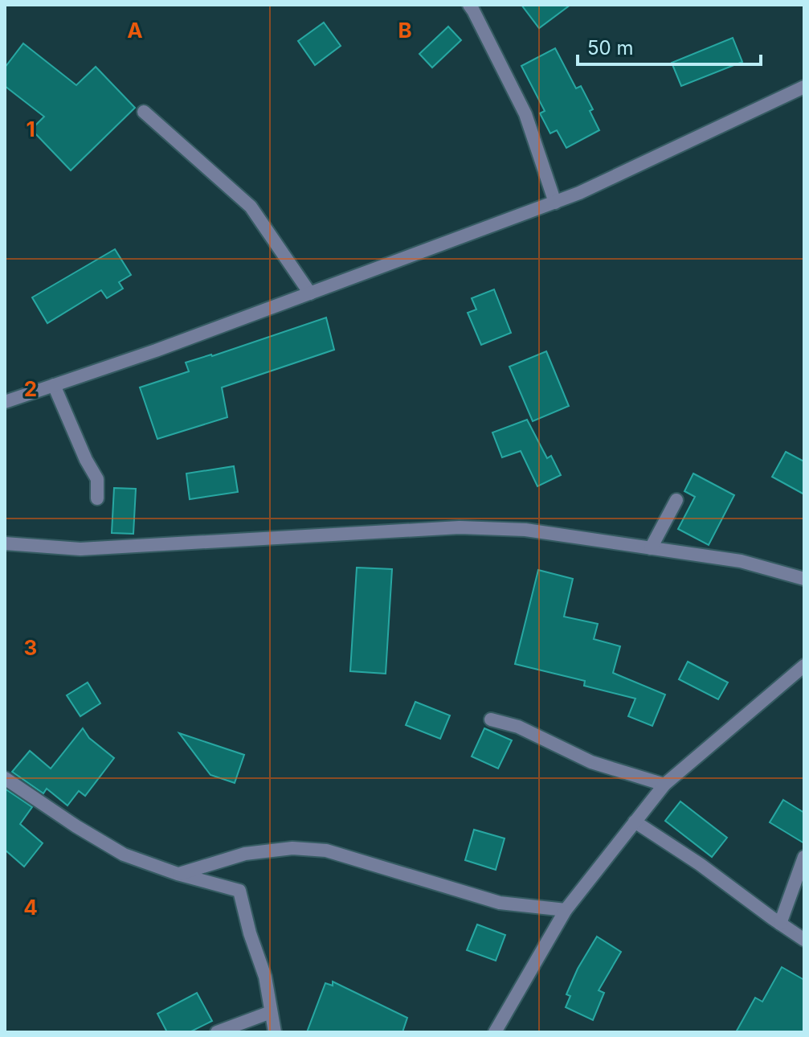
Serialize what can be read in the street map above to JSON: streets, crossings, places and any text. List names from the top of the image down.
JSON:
{
  "scale_bar": "50 m",
  "grid": {
    "columns": ["A", "B"],
    "rows": [
      "1",
      "2",
      "3",
      "4"
    ]
  }
}
